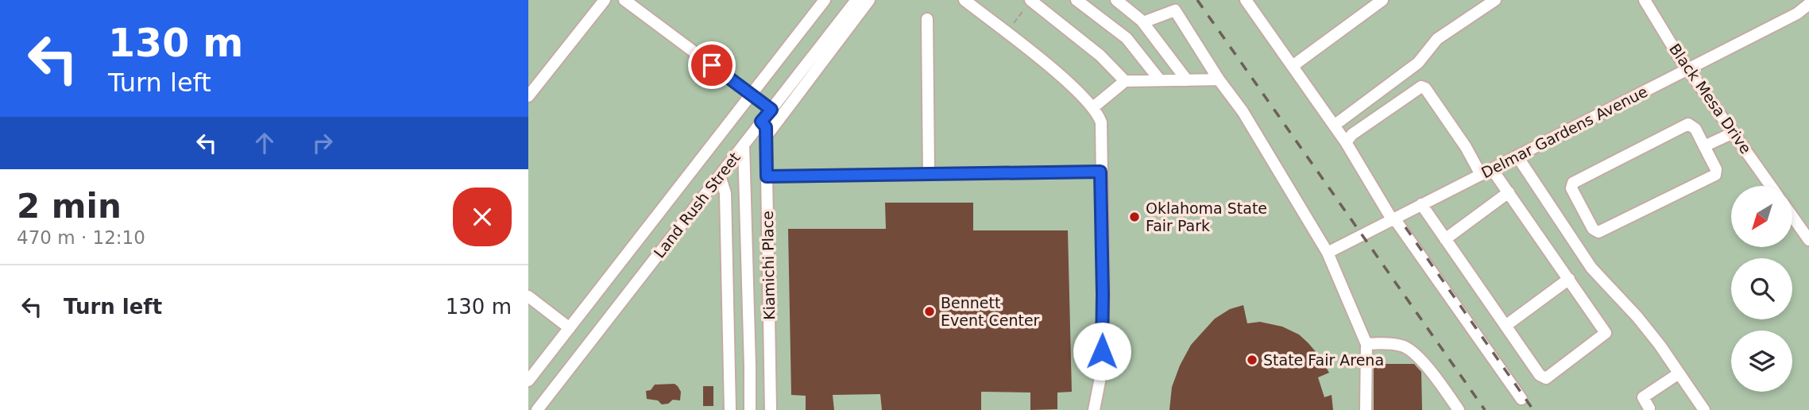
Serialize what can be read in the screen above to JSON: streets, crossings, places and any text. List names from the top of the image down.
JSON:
{
  "streets": {
    "street": [
      "Black Mesa Drive",
      "Delmar Gardens Avenue",
      "Land Rush Street",
      "Kiamichi Place"
    ]
  },
  "crossings": [
    ["Black Mesa Drive", "Delmar Gardens Avenue"],
    ["Land Rush Street", "Kiamichi Place"]
  ],
  "places": ["Oklahoma State Fair Park", "Bennett Event Center", "State Fair Arena"],
  "north": "bottom left",
  "page": {
    "turn": ["130 m", "Turn left"],
    "heading": ["2 min", "470 m · 12:10"],
    "list": [
      {
        "name": "Turn left",
        "value": "130 m"
      }
    ]
  }
}
